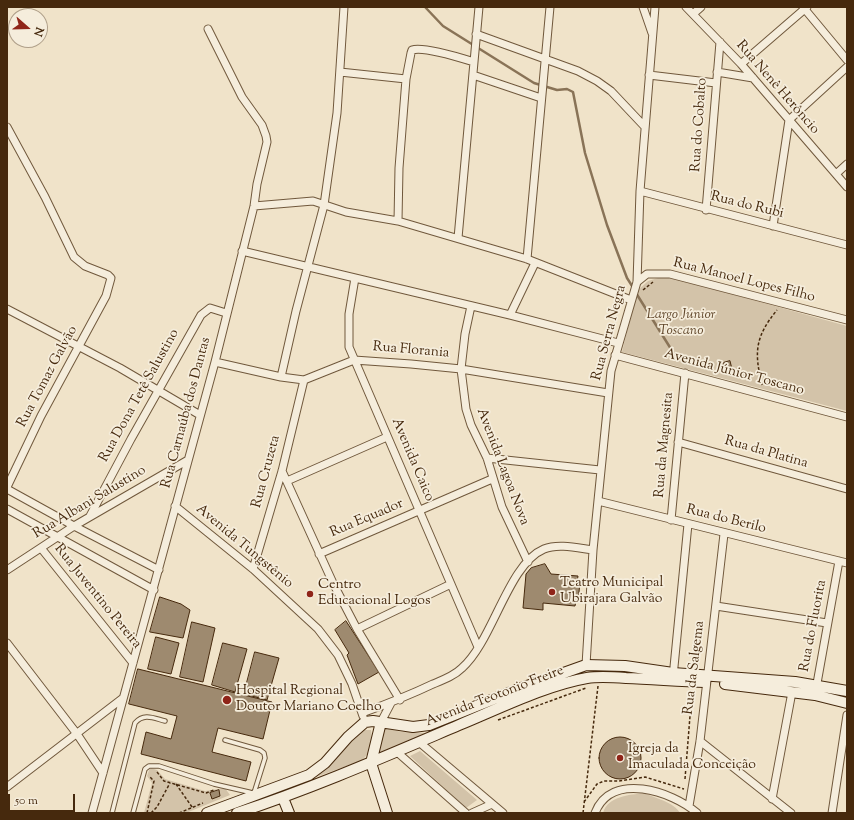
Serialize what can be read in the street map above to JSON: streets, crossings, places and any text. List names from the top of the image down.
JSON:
{
  "streets": {
    "street": [
      "Rua Nenê Herôncio",
      "Rua do Cobalto",
      "Rua do Rubi",
      "Rua Manoel Lopes Filho",
      "Rua Serra Negra",
      "Rua Florania",
      "Avenida Júnior Toscano",
      "Rua Tomaz Galvão",
      "Rua Dona Tetê Salustino",
      "Rua Carnaúba dos Dantas",
      "Rua da Magnesita",
      "Rua da Platina",
      "Avenida Caico",
      "Avenida Lagoa Nova",
      "Rua Cruzeta",
      "Rua Albani Salustino",
      "Rua Equador",
      "Rua do Berilo",
      "Avenida Tungstênio",
      "Rua Juventino Pereira",
      "Rua do Fluorita",
      "Rua da Salgema",
      "Avenida Teotonio Freire"
    ]
  },
  "crossings": [
    ["Rua Nenê Herôncio", "Rua do Cobalto"],
    ["Rua do Cobalto", "Rua do Rubi"],
    ["Rua do Rubi", "Rua Serra Negra"],
    ["Rua Manoel Lopes Filho", "Rua Serra Negra"],
    ["Rua Serra Negra", "Rua Florania"],
    ["Rua Serra Negra", "Avenida Júnior Toscano"],
    ["Rua Serra Negra", "Rua do Berilo"],
    ["Rua Serra Negra", "Avenida Teotonio Freire"],
    ["Rua Florania", "Rua Carnaúba dos Dantas"],
    ["Rua Florania", "Avenida Caico"],
    ["Rua Florania", "Avenida Lagoa Nova"],
    ["Rua Florania", "Rua Cruzeta"],
    ["Avenida Júnior Toscano", "Rua da Magnesita"],
    ["Rua Dona Tetê Salustino", "Rua Carnaúba dos Dantas"],
    ["Rua Dona Tetê Salustino", "Rua Albani Salustino"],
    ["Rua Carnaúba dos Dantas", "Rua Albani Salustino"],
    ["Rua Carnaúba dos Dantas", "Avenida Tungstênio"],
    ["Rua Carnaúba dos Dantas", "Rua Juventino Pereira"],
    ["Rua da Magnesita", "Rua da Platina"],
    ["Rua da Magnesita", "Rua do Berilo"],
    ["Avenida Caico", "Rua Equador"],
    ["Avenida Lagoa Nova", "Rua Equador"],
    ["Rua Cruzeta", "Avenida Tungstênio"],
    ["Rua Albani Salustino", "Rua Juventino Pereira"],
    ["Rua do Berilo", "Rua do Fluorita"],
    ["Rua do Berilo", "Rua da Salgema"],
    ["Avenida Tungstênio", "Avenida Teotonio Freire"],
    ["Rua do Fluorita", "Avenida Teotonio Freire"],
    ["Rua da Salgema", "Avenida Teotonio Freire"]
  ],
  "parks": ["Largo Júnior Toscano"],
  "places": [
    "Teatro Municipal Ubirajara Galvão",
    "Centro Educacional Logos",
    "Hospital Regional Doutor Mariano Coelho",
    "Igreja da Imaculada Conceição"
  ],
  "scale_bar": "50 m",
  "north": "right"
}
